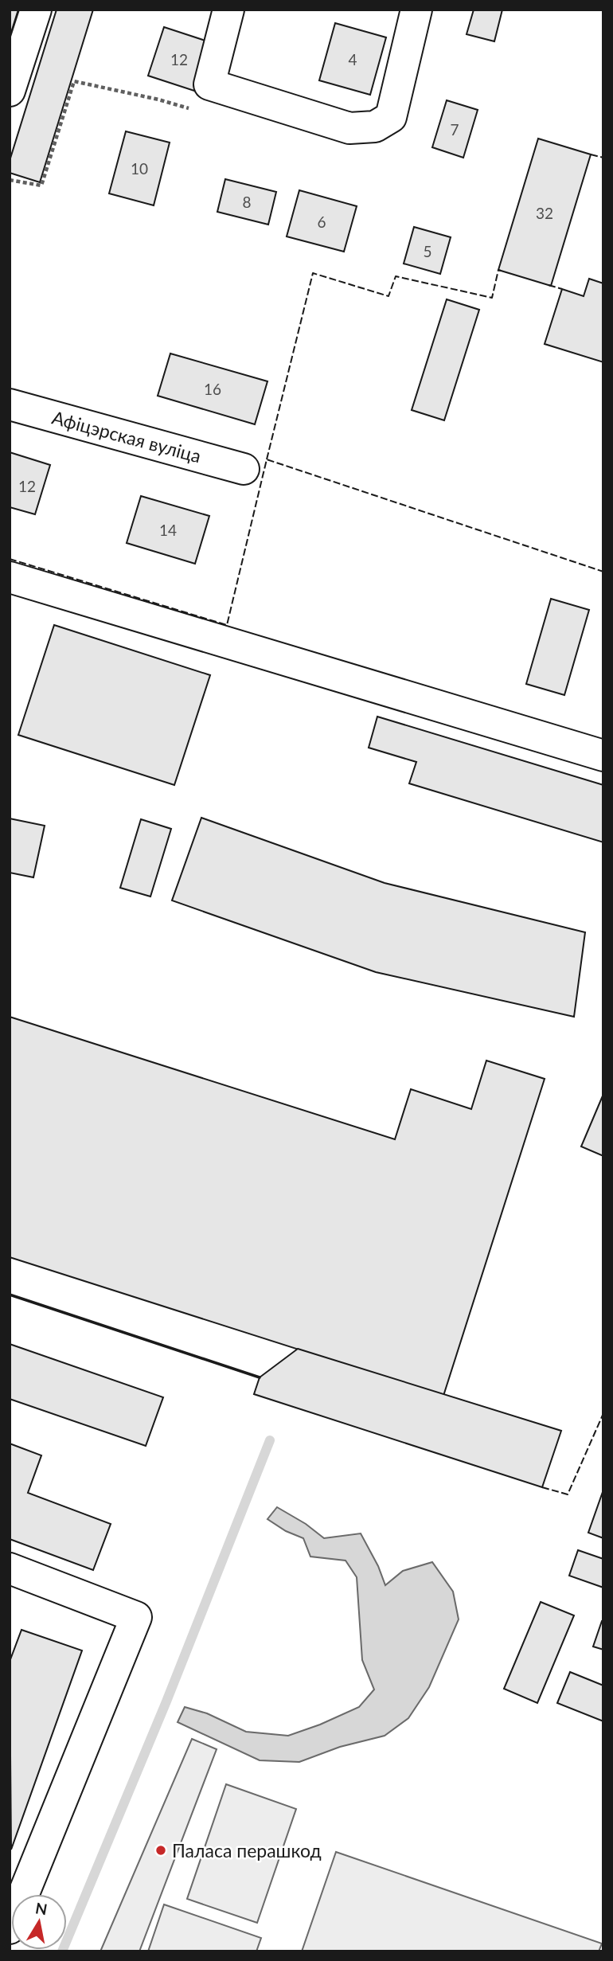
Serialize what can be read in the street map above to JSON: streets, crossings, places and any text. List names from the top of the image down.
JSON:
{
  "streets": {
    "street": ["Афіцэрская вуліца"]
  },
  "places": ["Паласа перашкод"],
  "house_numbers": [
    "12",
    "4",
    "7",
    "10",
    "8",
    "32",
    "6",
    "5",
    "16",
    "12",
    "14"
  ],
  "north": "top"
}
